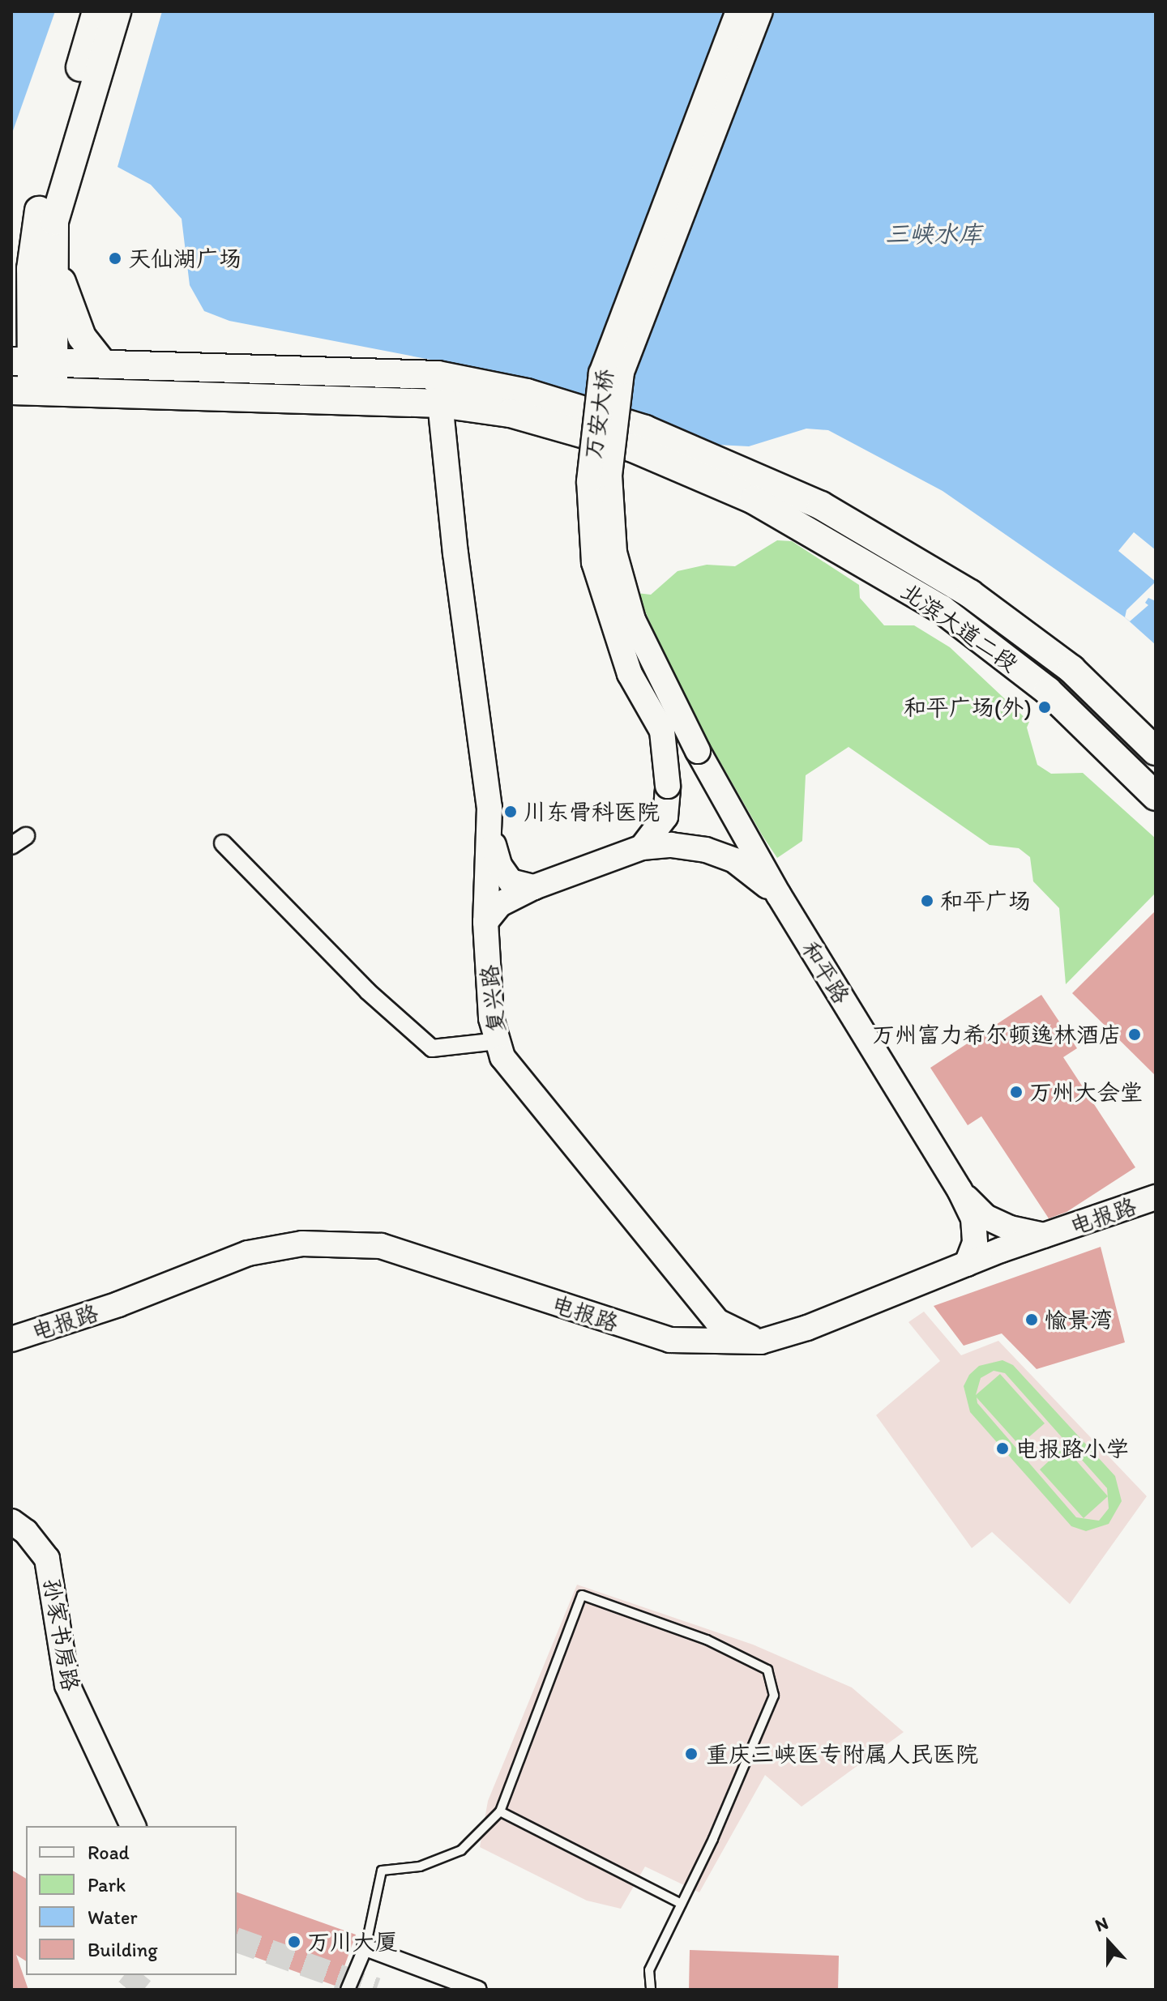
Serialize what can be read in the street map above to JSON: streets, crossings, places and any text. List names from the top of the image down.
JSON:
{
  "streets": {
    "main road": [
      "万安大桥",
      "北滨大道二段",
      "和平路",
      "复兴路",
      "电报路",
      "孙家书房路"
    ]
  },
  "crossings": [
    ["万安大桥", "和平路"],
    ["和平路", "电报路"],
    ["复兴路", "电报路"]
  ],
  "water": ["三峡水库"],
  "places": [
    "天仙湖广场",
    "和平广场(外)",
    "川东骨科医院",
    "和平广场",
    "万州富力希尔顿逸林酒店",
    "万州大会堂",
    "愉景湾",
    "电报路小学",
    "重庆三峡医专附属人民医院",
    "万川大厦"
  ],
  "legend": [
    "Road",
    "Park",
    "Water",
    "Building"
  ],
  "north": "top"
}
